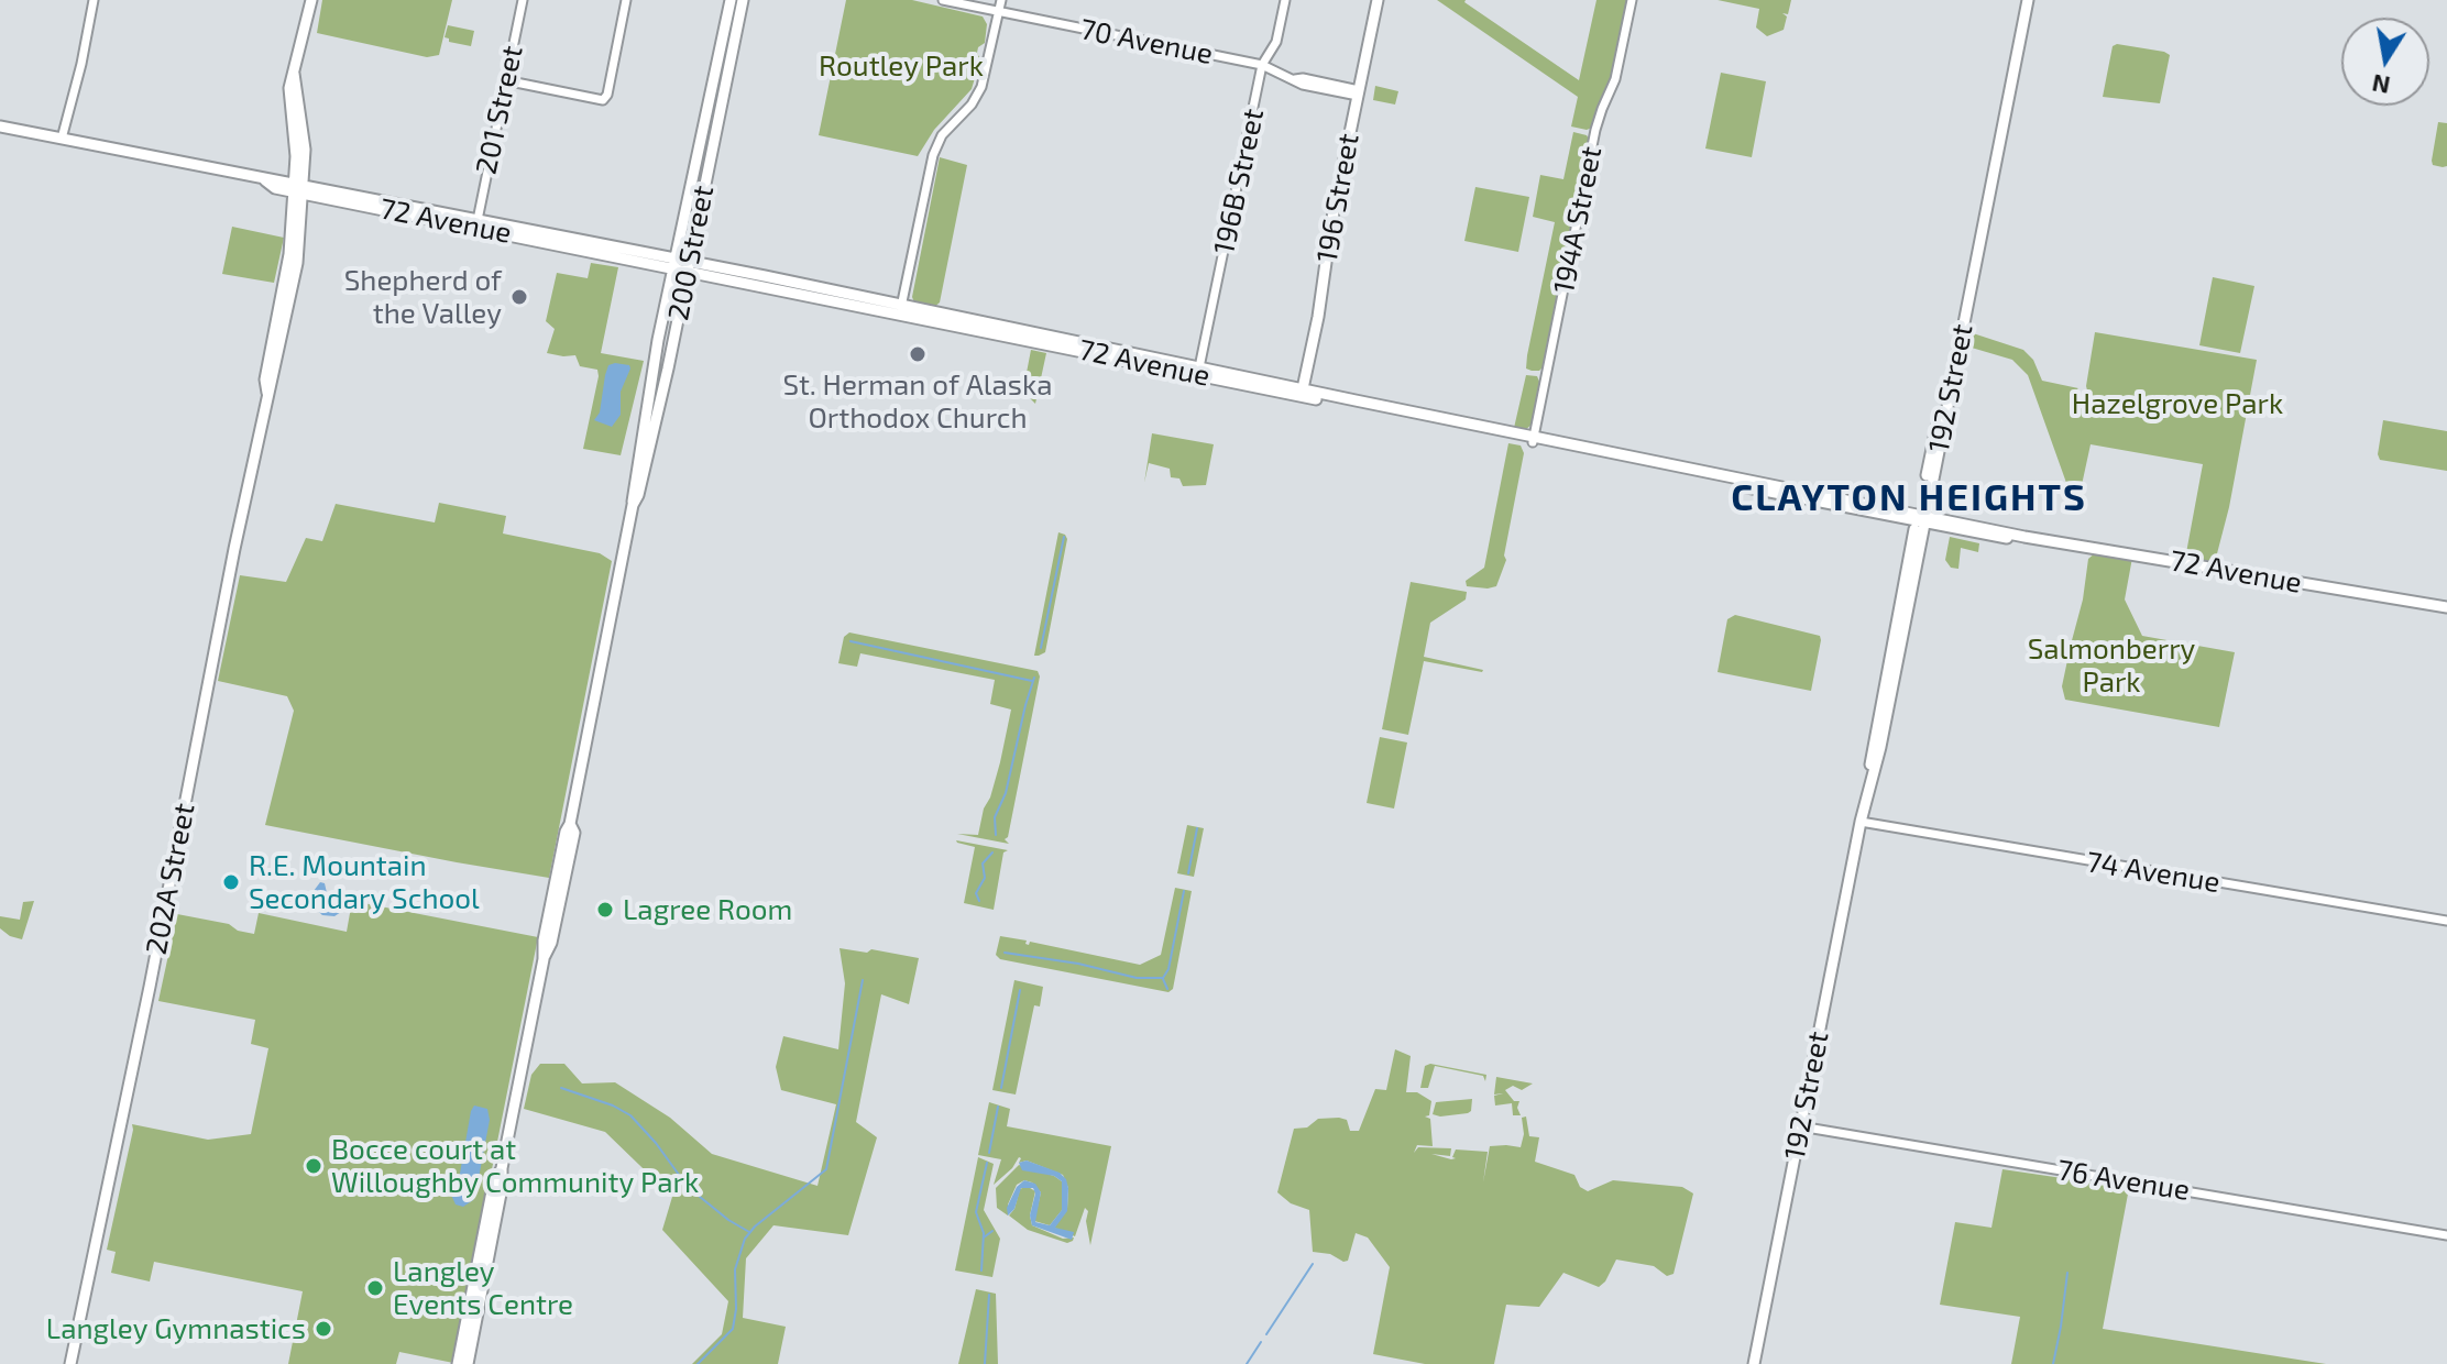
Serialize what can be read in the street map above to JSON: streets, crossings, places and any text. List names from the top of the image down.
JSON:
{
  "streets": {
    "main road": [
      "196 Street",
      "72 Avenue",
      "200 Street",
      "192 Street",
      "202A Street"
    ],
    "street": [
      "70 Avenue",
      "201 Street",
      "196B Street",
      "194A Street",
      "74 Avenue",
      "76 Avenue"
    ]
  },
  "crossings": [
    ["70 Avenue", "196B Street"],
    ["70 Avenue", "196 Street"],
    ["201 Street", "72 Avenue"],
    ["196B Street", "72 Avenue"],
    ["196 Street", "72 Avenue"],
    ["194A Street", "72 Avenue"],
    ["72 Avenue", "200 Street"],
    ["72 Avenue", "192 Street"],
    ["72 Avenue", "202A Street"],
    ["192 Street", "74 Avenue"],
    ["192 Street", "76 Avenue"]
  ],
  "districts": ["CLAYTON HEIGHTS"],
  "parks": ["Routley Park", "Hazelgrove Park", "Salmonberry Park"],
  "places": [
    "Shepherd of the Valley",
    "St. Herman of Alaska Orthodox Church",
    "R.E. Mountain Secondary School",
    "Lagree Room",
    "Bocce court at Willoughby Community Park",
    "Langley Events Centre",
    "Langley Gymnastics"
  ],
  "north": "bottom"
}
